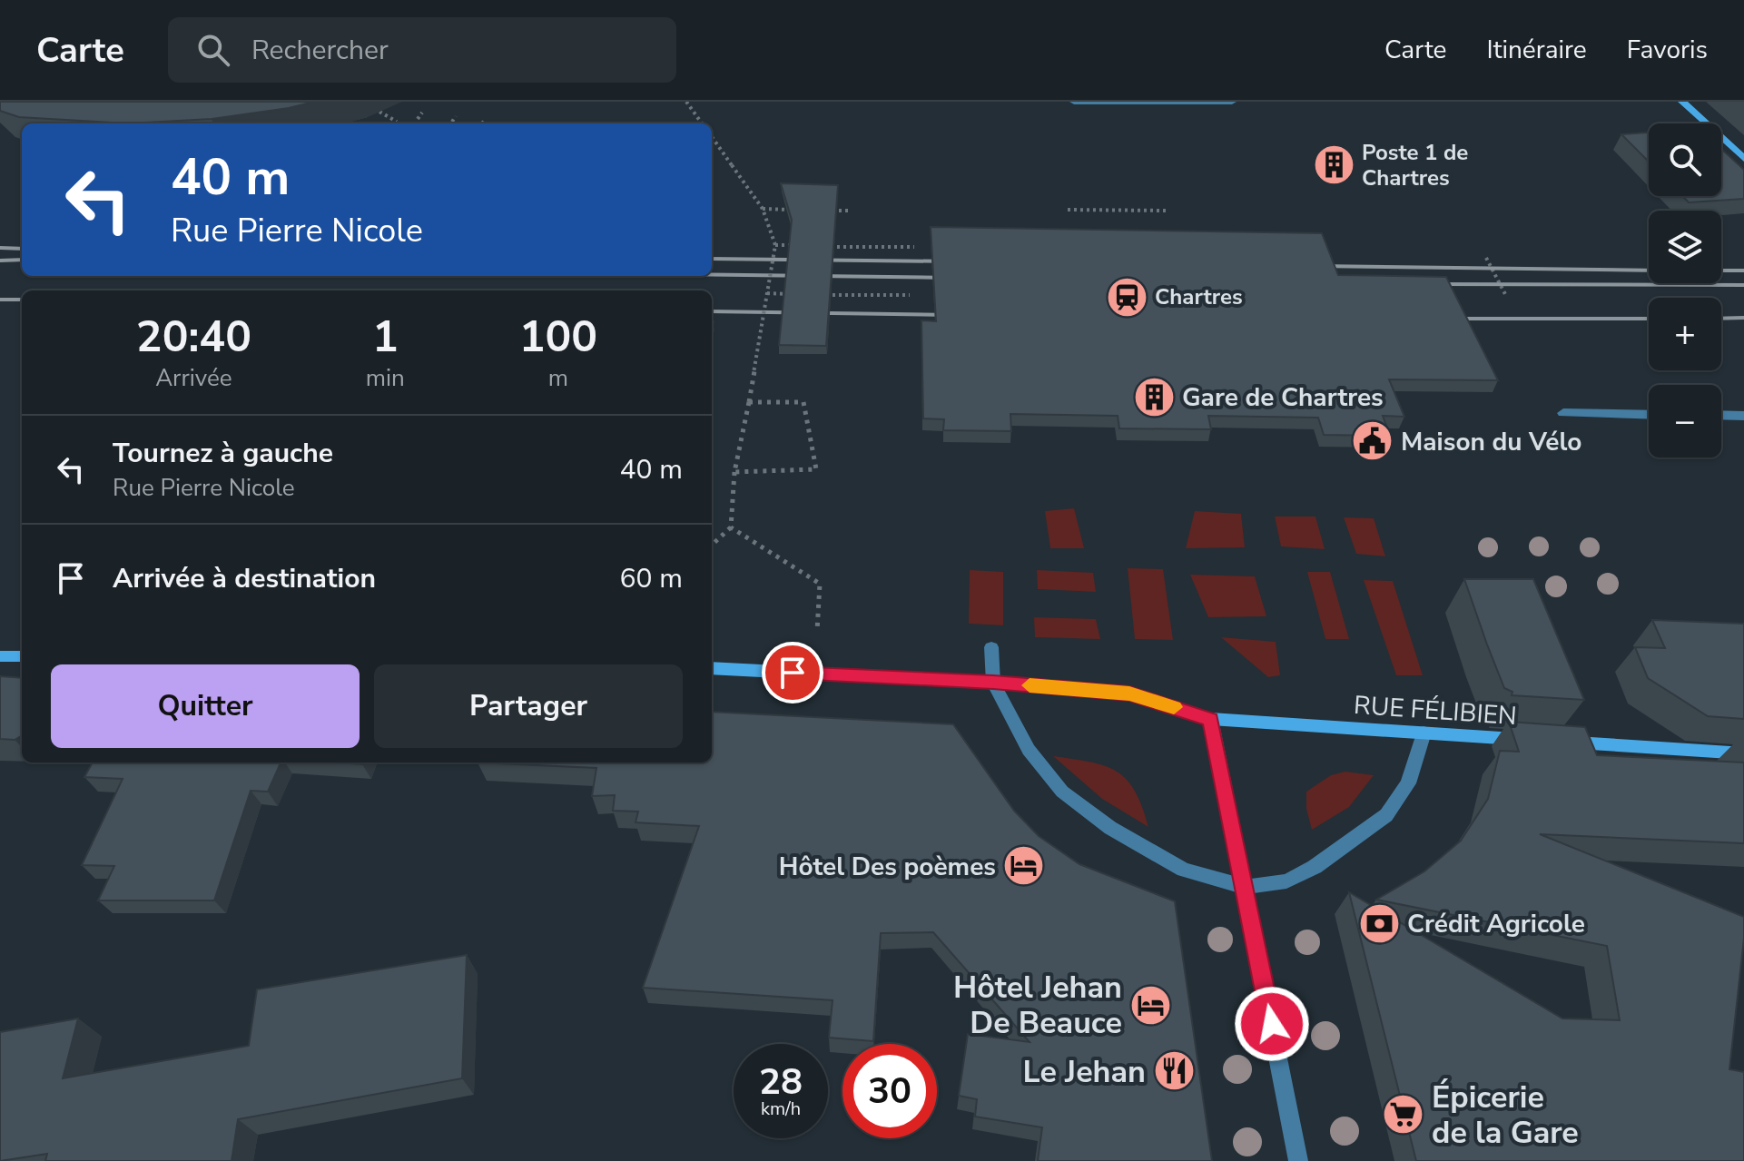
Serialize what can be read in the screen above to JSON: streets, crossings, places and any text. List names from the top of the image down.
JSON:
{
  "streets": {
    "main road": ["RUE FÉLIBIEN"]
  },
  "places": {
    "building": ["Poste 1 de Chartres", "Gare de Chartres"],
    "station": ["Chartres"],
    "public building": ["Maison du Vélo"],
    "hotel": ["Hôtel Des poèmes", "Hôtel Jehan De Beauce"],
    "bank": ["Crédit Agricole"],
    "restaurant": ["Le Jehan"],
    "supermarket": ["Épicerie de la Gare"]
  },
  "page": {
    "header": "Carte",
    "search": "Rechercher",
    "nav": ["Carte", "Itinéraire", "Favoris"],
    "map_buttons": ["+", "−"],
    "turn": ["40 m", "Rue Pierre Nicole"],
    "eta": [
      "20:40",
      "Arrivée",
      "1",
      "min",
      "100",
      "m"
    ],
    "list": [
      {
        "name": "Tournez à gauche",
        "note": "Rue Pierre Nicole",
        "value": "40 m"
      },
      {
        "name": "Arrivée à destination",
        "value": "60 m"
      }
    ],
    "buttons": ["Quitter", "Partager"],
    "speed": "28 km/h",
    "limit": "30"
  }
}
